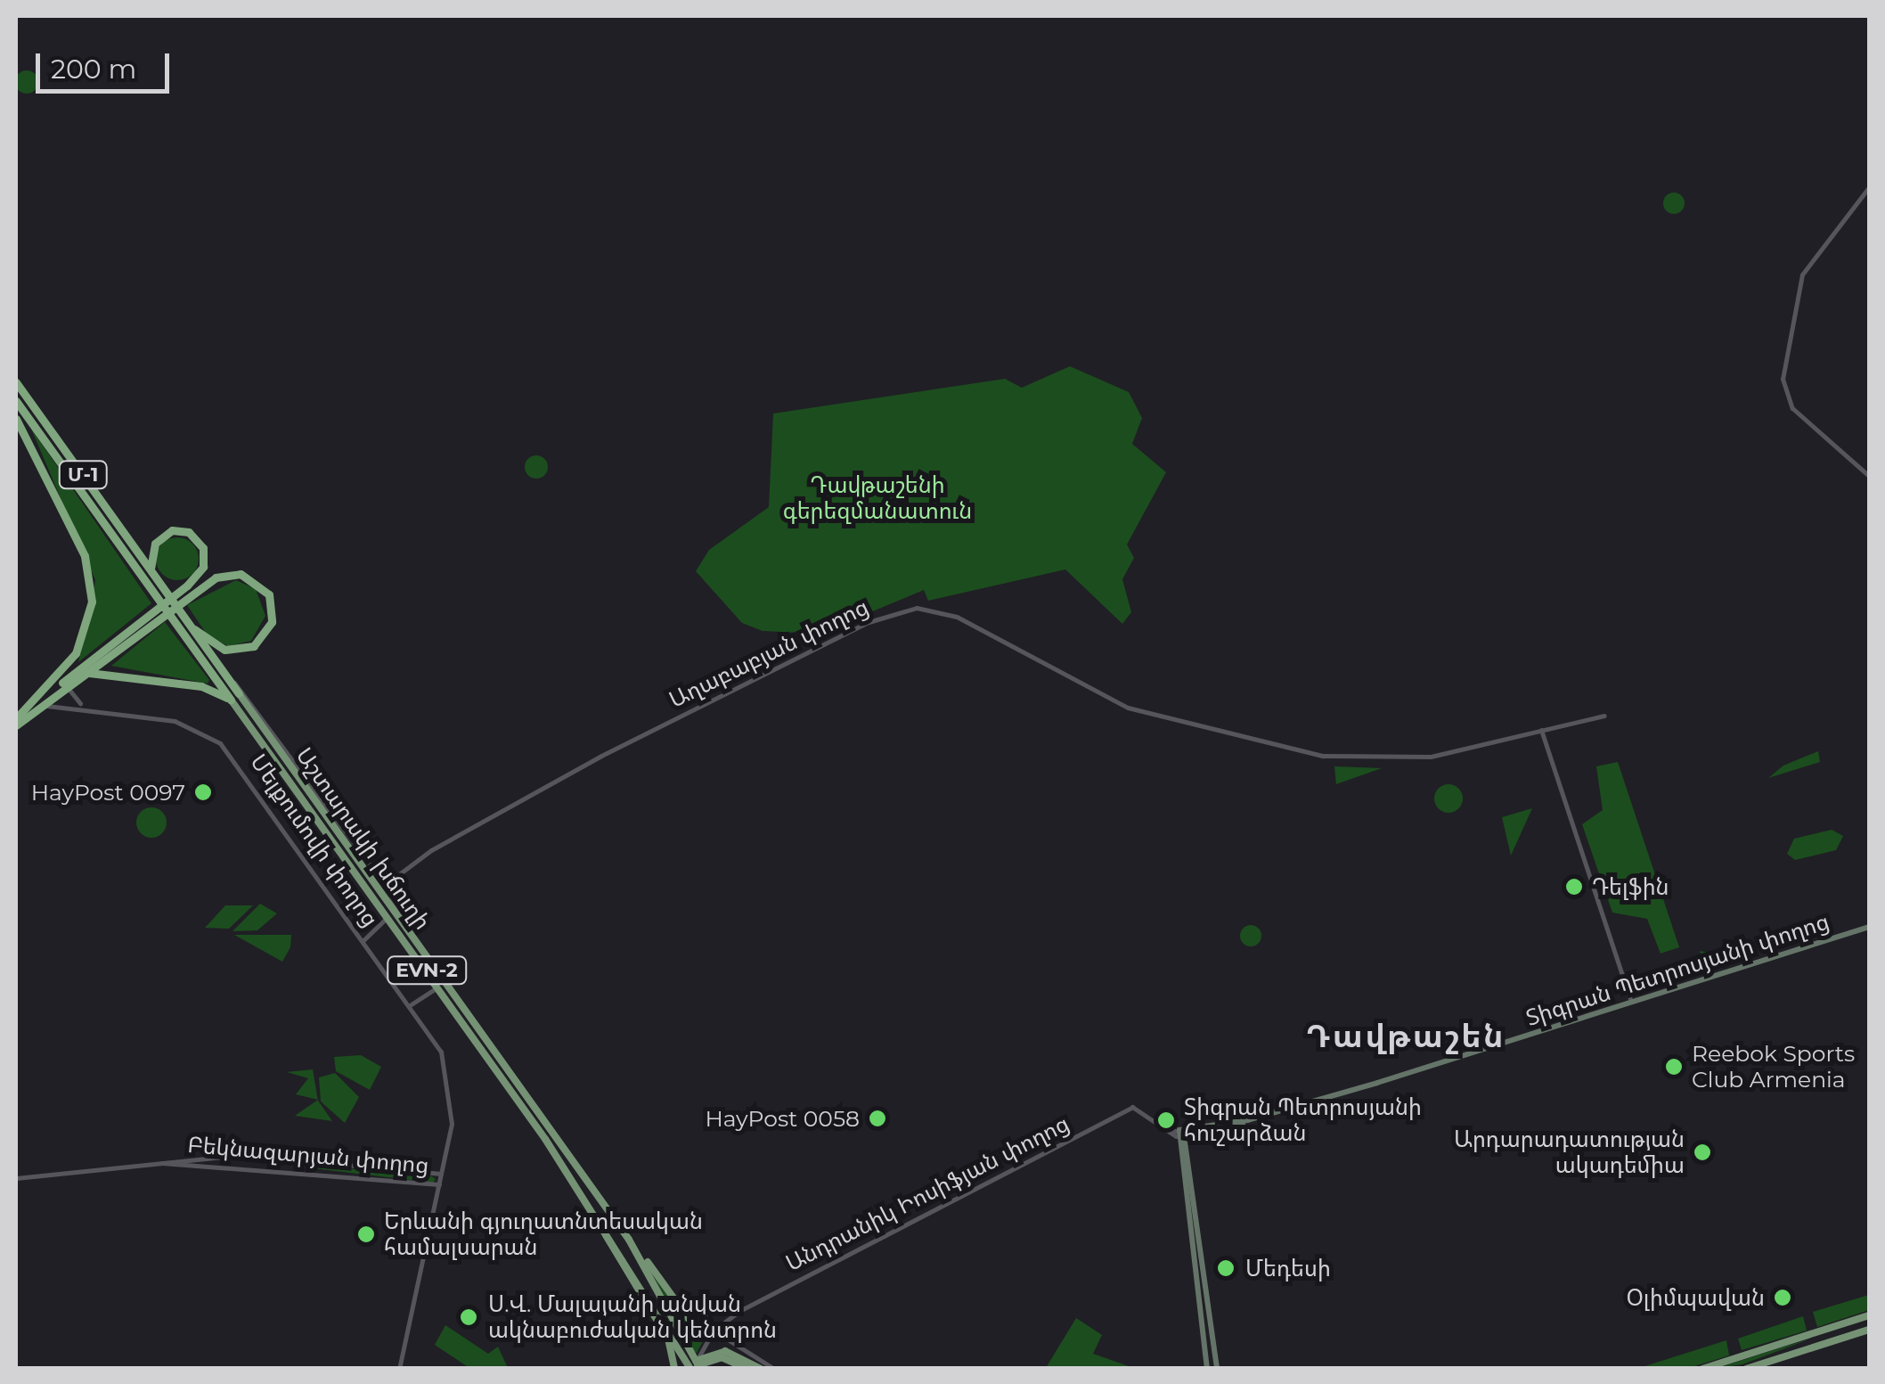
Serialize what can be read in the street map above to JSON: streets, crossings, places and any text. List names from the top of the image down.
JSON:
{
  "streets": {
    "highway": ["Մ-1", "Աշտարակի խճուղի", "EVN-2"],
    "main road": ["Տիգրան Պետրոսյանի փողոց"],
    "street": [
      "Աղաբաբյան փողոց",
      "Մելքումովի փողոց",
      "Բեկնազարյան փողոց",
      "Անդրանիկ Իոսիֆյան փողոց"
    ]
  },
  "crossings": [
    ["Մելքումովի փողոց", "Բեկնազարյան փողոց"],
    ["Տիգրան Պետրոսյանի փողոց", "Անդրանիկ Իոսիֆյան փողոց"]
  ],
  "districts": ["Դավթաշեն"],
  "parks": ["Դավթաշենի գերեզմանատուն"],
  "places": [
    "HayPost 0097",
    "Դելֆին",
    "Reebok Sports Club Armenia",
    "HayPost 0058",
    "Տիգրան Պետրոսյանի հուշարձան",
    "Արդարադատության ակադեմիա",
    "Երևանի գյուղատնտեսական համալսարան",
    "Մեդեսի",
    "Օլիմպավան",
    "Ս.Վ. Մալայանի անվան ակնաբուժական կենտրոն"
  ],
  "scale_bar": "200 m"
}
